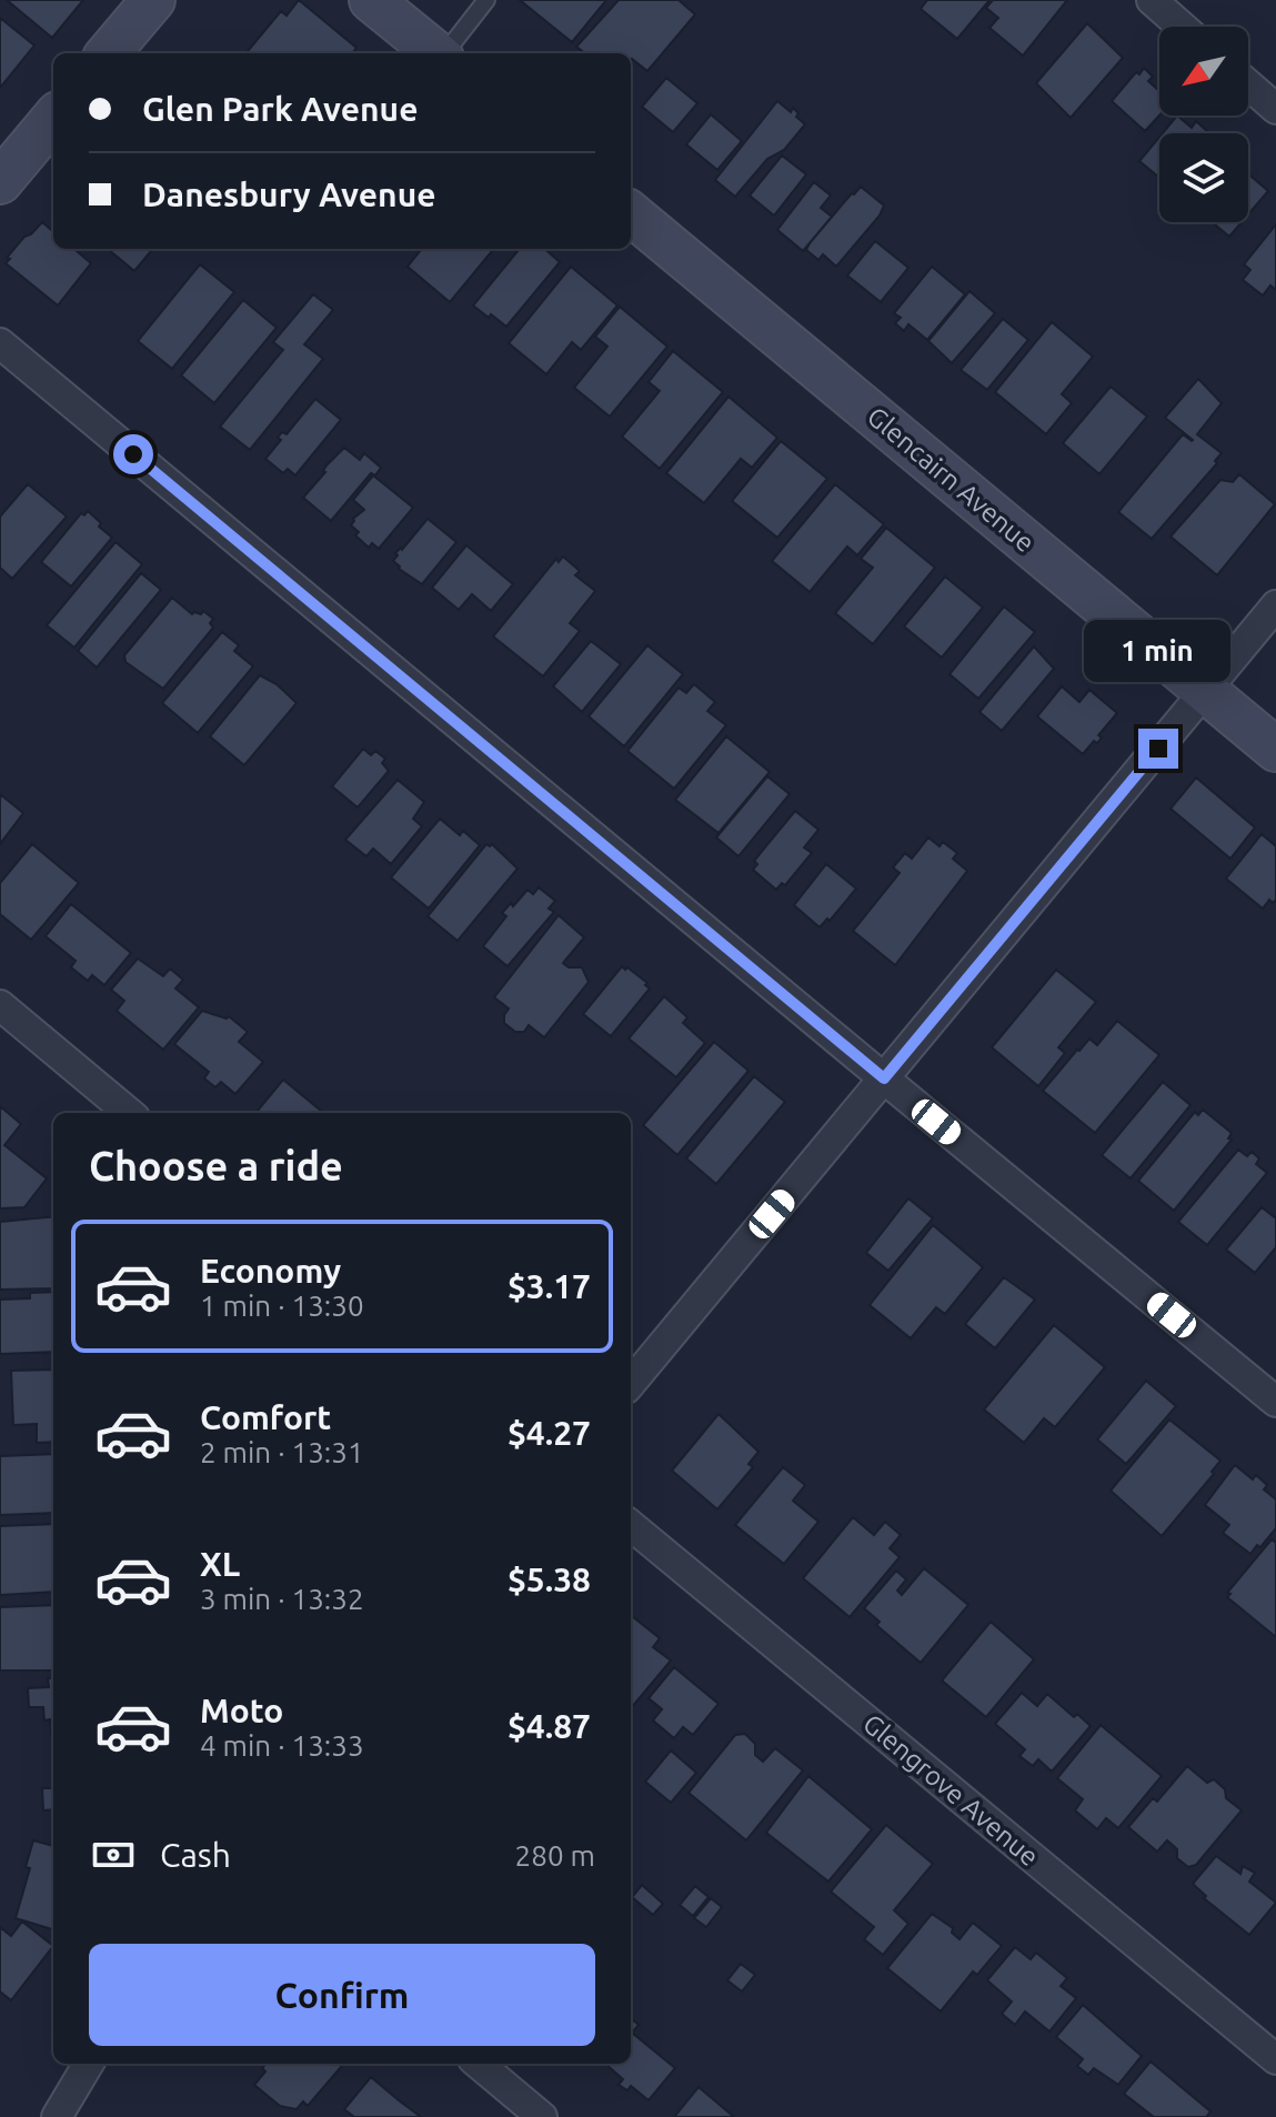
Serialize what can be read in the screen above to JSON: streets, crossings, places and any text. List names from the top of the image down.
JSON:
{
  "streets": {
    "street": ["Glencairn Avenue", "Glengrove Avenue"]
  },
  "north": "bottom left",
  "page": {
    "banner": ["Glen Park Avenue", "Danesbury Avenue"],
    "bubble": "1 min",
    "heading": "Choose a ride",
    "list": [
      {
        "name": "Economy",
        "note": "1 min · 13:30",
        "value": "$3.17"
      },
      {
        "name": "Comfort",
        "note": "2 min · 13:31",
        "value": "$4.27"
      },
      {
        "name": "XL",
        "note": "3 min · 13:32",
        "value": "$5.38"
      },
      {
        "name": "Moto",
        "note": "4 min · 13:33",
        "value": "$4.87"
      }
    ],
    "pay": ["Cash", "280 m"],
    "buttons": "Confirm"
  }
}
